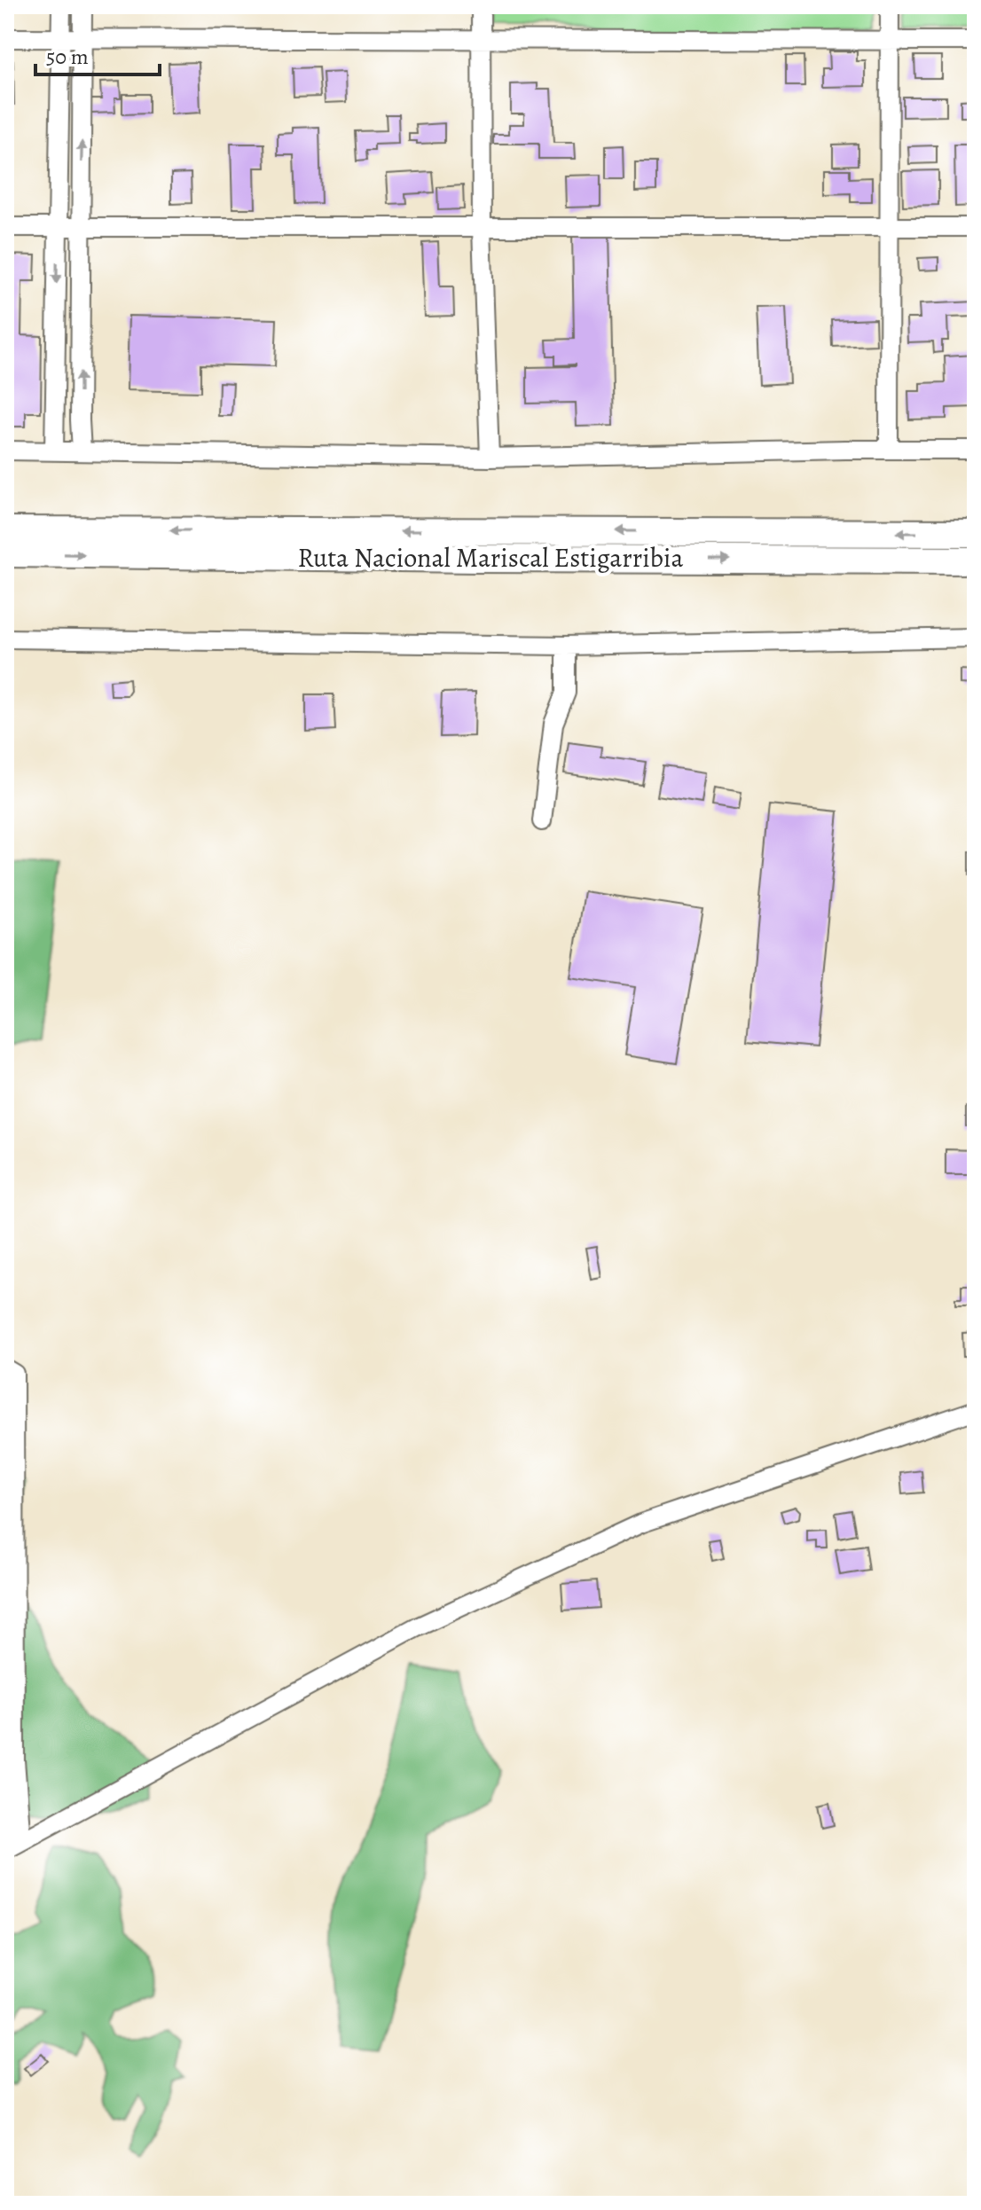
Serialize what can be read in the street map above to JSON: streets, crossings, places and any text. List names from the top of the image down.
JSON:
{
  "streets": {
    "highway": ["Ruta Nacional Mariscal Estigarribia"]
  },
  "scale_bar": "50 m"
}
